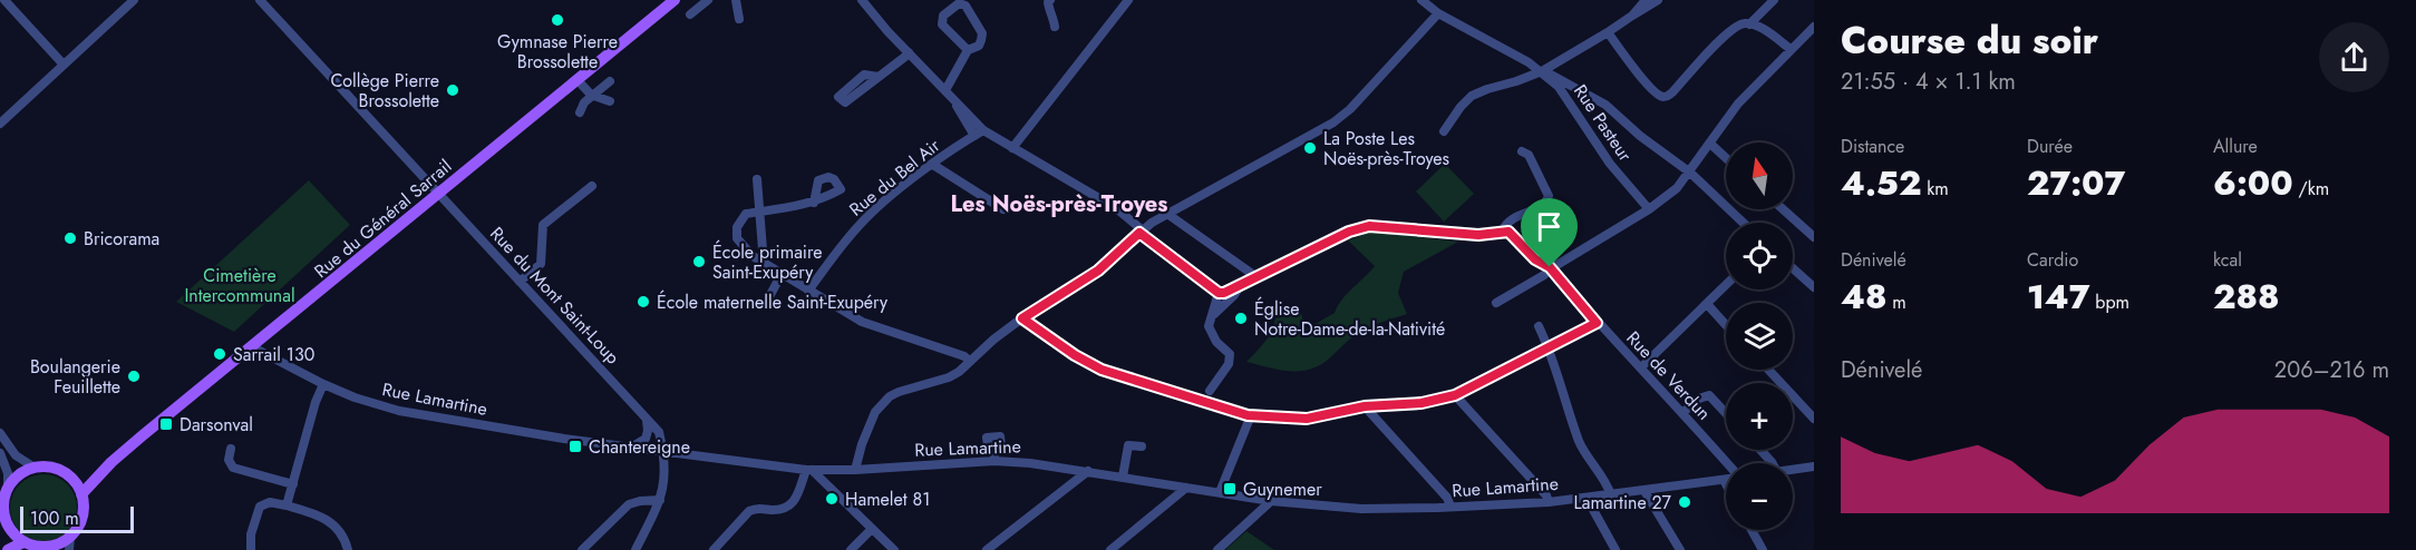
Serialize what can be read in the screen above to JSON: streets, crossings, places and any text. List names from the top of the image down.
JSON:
{
  "streets": {
    "main road": ["Rue du Général Sarrail"],
    "street": [
      "Rue Pasteur",
      "Rue du Bel Air",
      "Rue du Mont Saint-Loup",
      "Rue de Verdun",
      "Rue Lamartine"
    ]
  },
  "crossings": [
    ["Rue du Général Sarrail", "Rue du Mont Saint-Loup"],
    ["Rue du Général Sarrail", "Rue Lamartine"],
    ["Rue du Mont Saint-Loup", "Rue Lamartine"]
  ],
  "districts": ["Les Noës-près-Troyes"],
  "parks": ["Cimetière Intercommunal"],
  "places": {
    "other": [
      "Gymnase Pierre Brossolette",
      "Collège Pierre Brossolette",
      "La Poste Les Noës-près-Troyes",
      "Bricorama",
      "École primaire Saint-Exupéry",
      "École maternelle Saint-Exupéry",
      "Église Notre-Dame-de-la-Nativité",
      "Sarrail 130",
      "Boulangerie Feuillette",
      "Hamelet 81",
      "Lamartine 27"
    ],
    "transit": ["Darsonval", "Chantereigne", "Guynemer"]
  },
  "scale_bar": "100 m",
  "north": "top",
  "page": {
    "heading": ["Course du soir", "21:55 · 4 × 1.1 km"],
    "stats": [
      ["Distance", "4.52 km"],
      ["Durée", "27:07"],
      ["Allure", "6:00 /km"],
      ["Dénivelé", "48 m"],
      ["Cardio", "147 bpm"],
      ["kcal", "288"]
    ],
    "map_buttons": ["+", "−"],
    "chart": ["Dénivelé", "206–216 m"],
    "scale": "100 m"
  }
}
